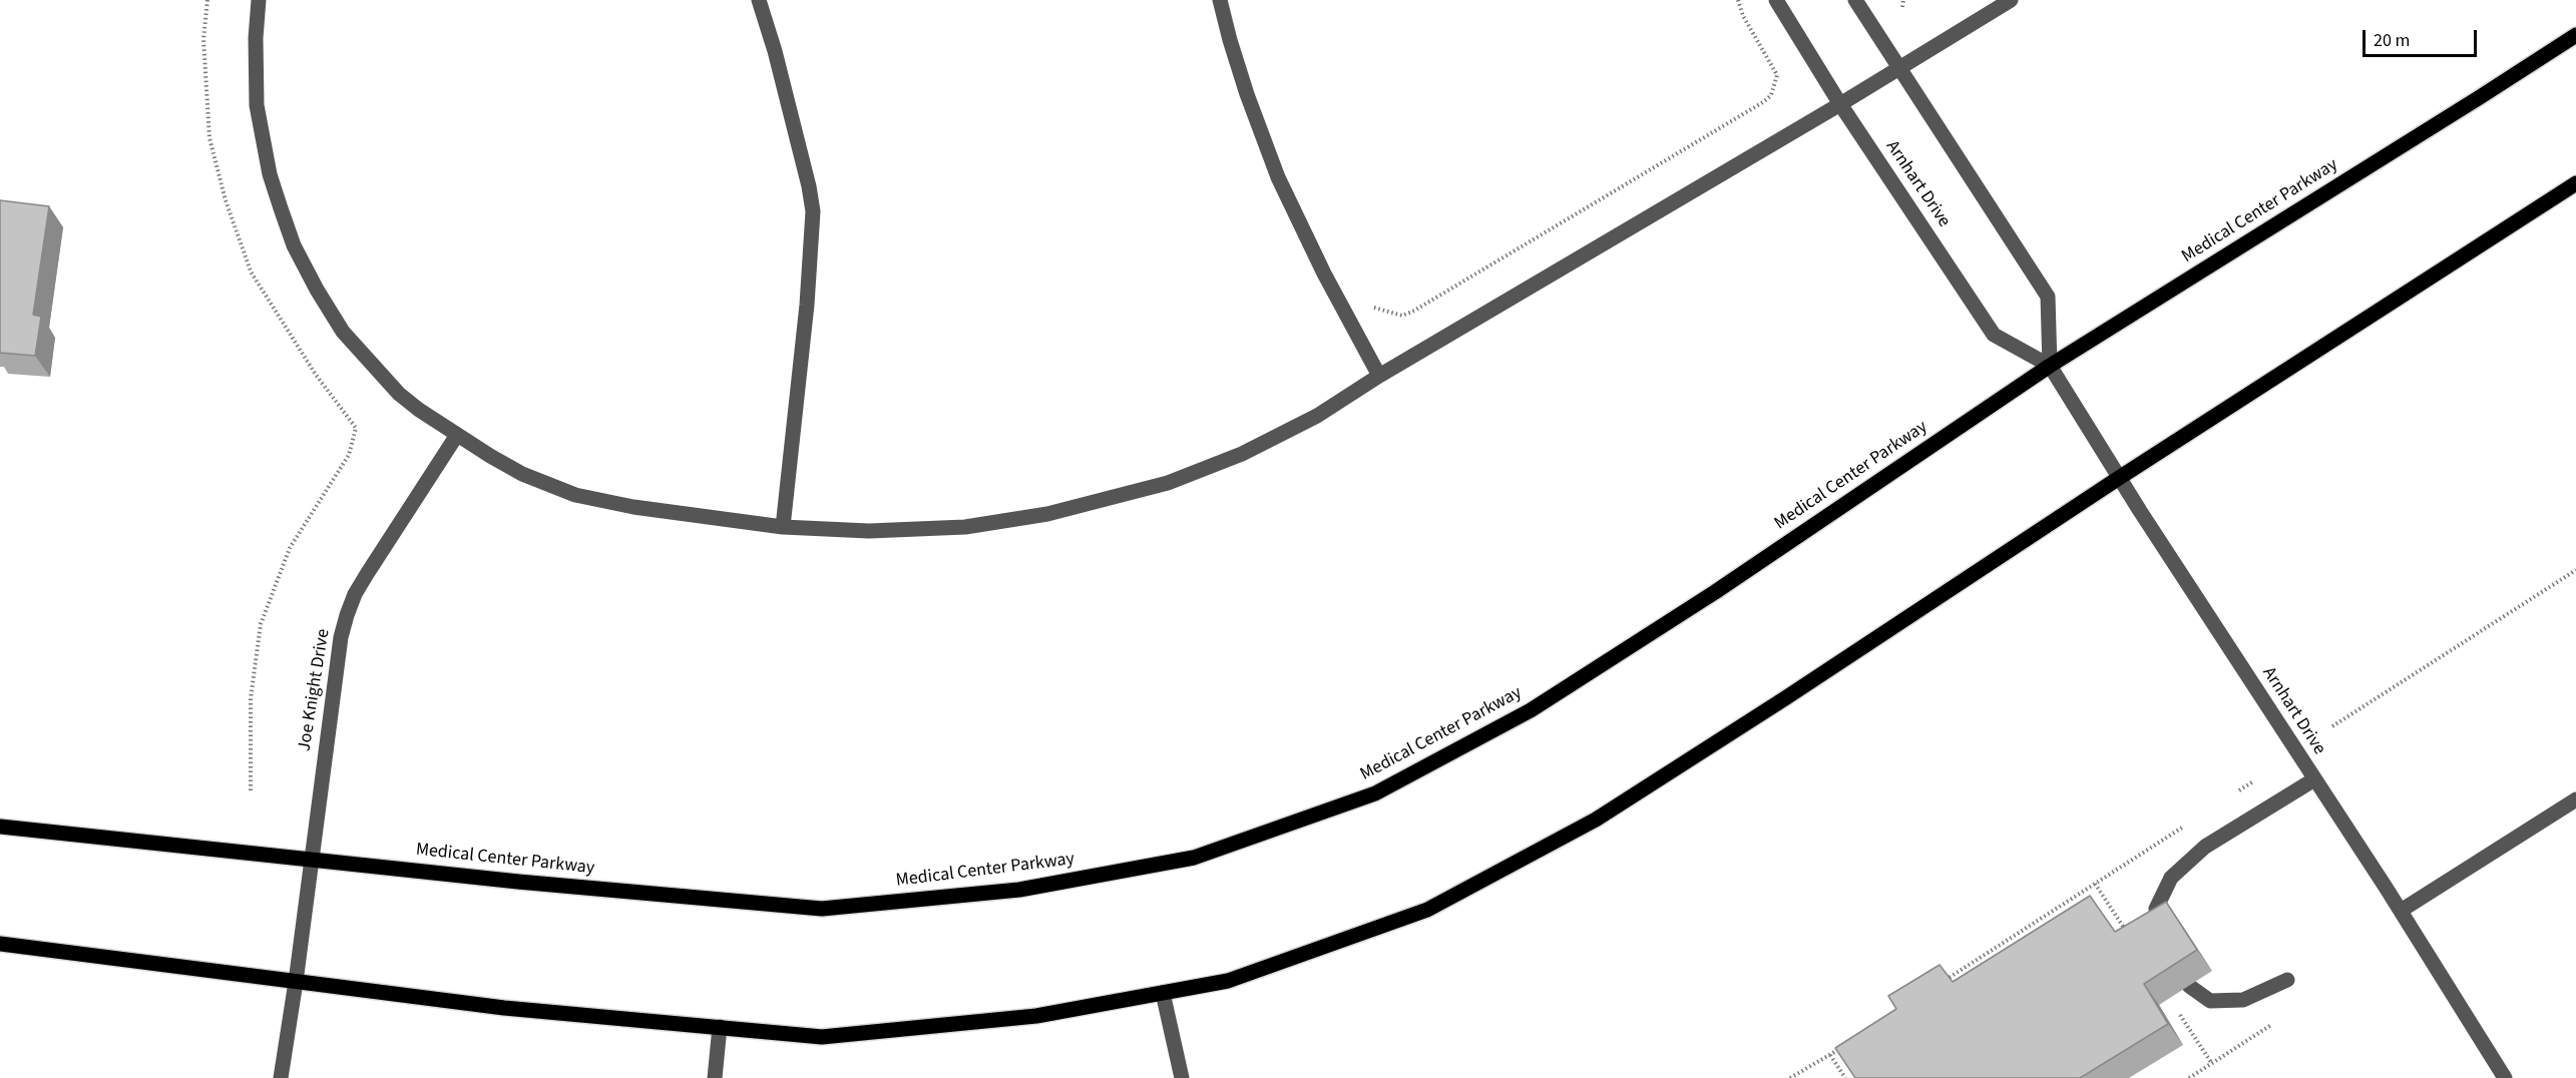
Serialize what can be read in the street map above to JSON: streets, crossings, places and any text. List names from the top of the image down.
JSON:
{
  "streets": {
    "main road": ["Medical Center Parkway"],
    "street": ["Arnhart Drive", "Joe Knight Drive"]
  },
  "crossings": [
    ["Arnhart Drive", "Medical Center Parkway"],
    ["Medical Center Parkway", "Joe Knight Drive"]
  ],
  "scale_bar": "20 m"
}
